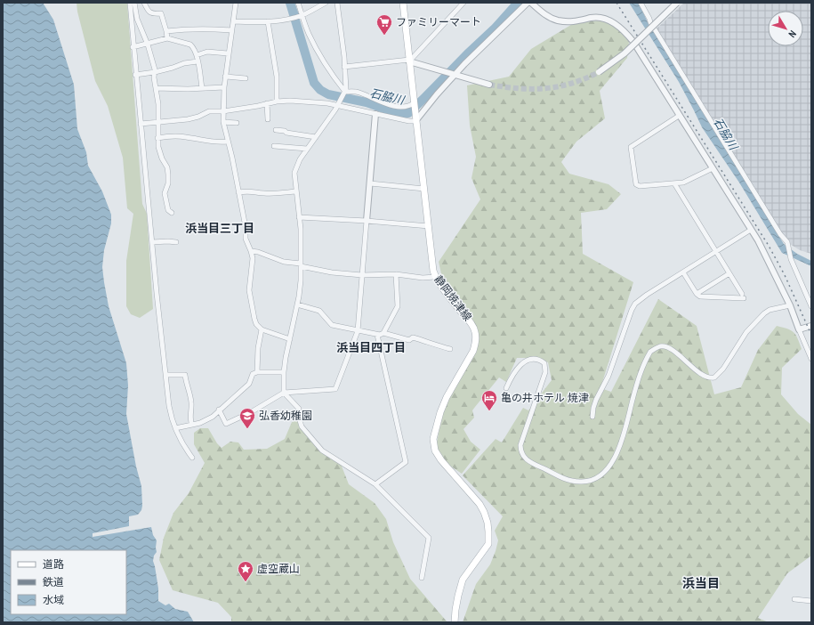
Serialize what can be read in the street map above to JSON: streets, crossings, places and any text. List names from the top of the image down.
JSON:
{
  "streets": {
    "main road": ["静岡焼津線"]
  },
  "districts": ["浜当目三丁目", "浜当目四丁目", "浜当目"],
  "water": ["石脇川"],
  "places": {
    "supermarket": ["ファミリーマート"],
    "hotel": ["亀の井ホテル 焼津"],
    "school or university": ["弘香幼稚園"],
    "place": ["虚空蔵山"]
  },
  "legend": ["道路", "鉄道", "水域"],
  "north": "bottom right"
}
